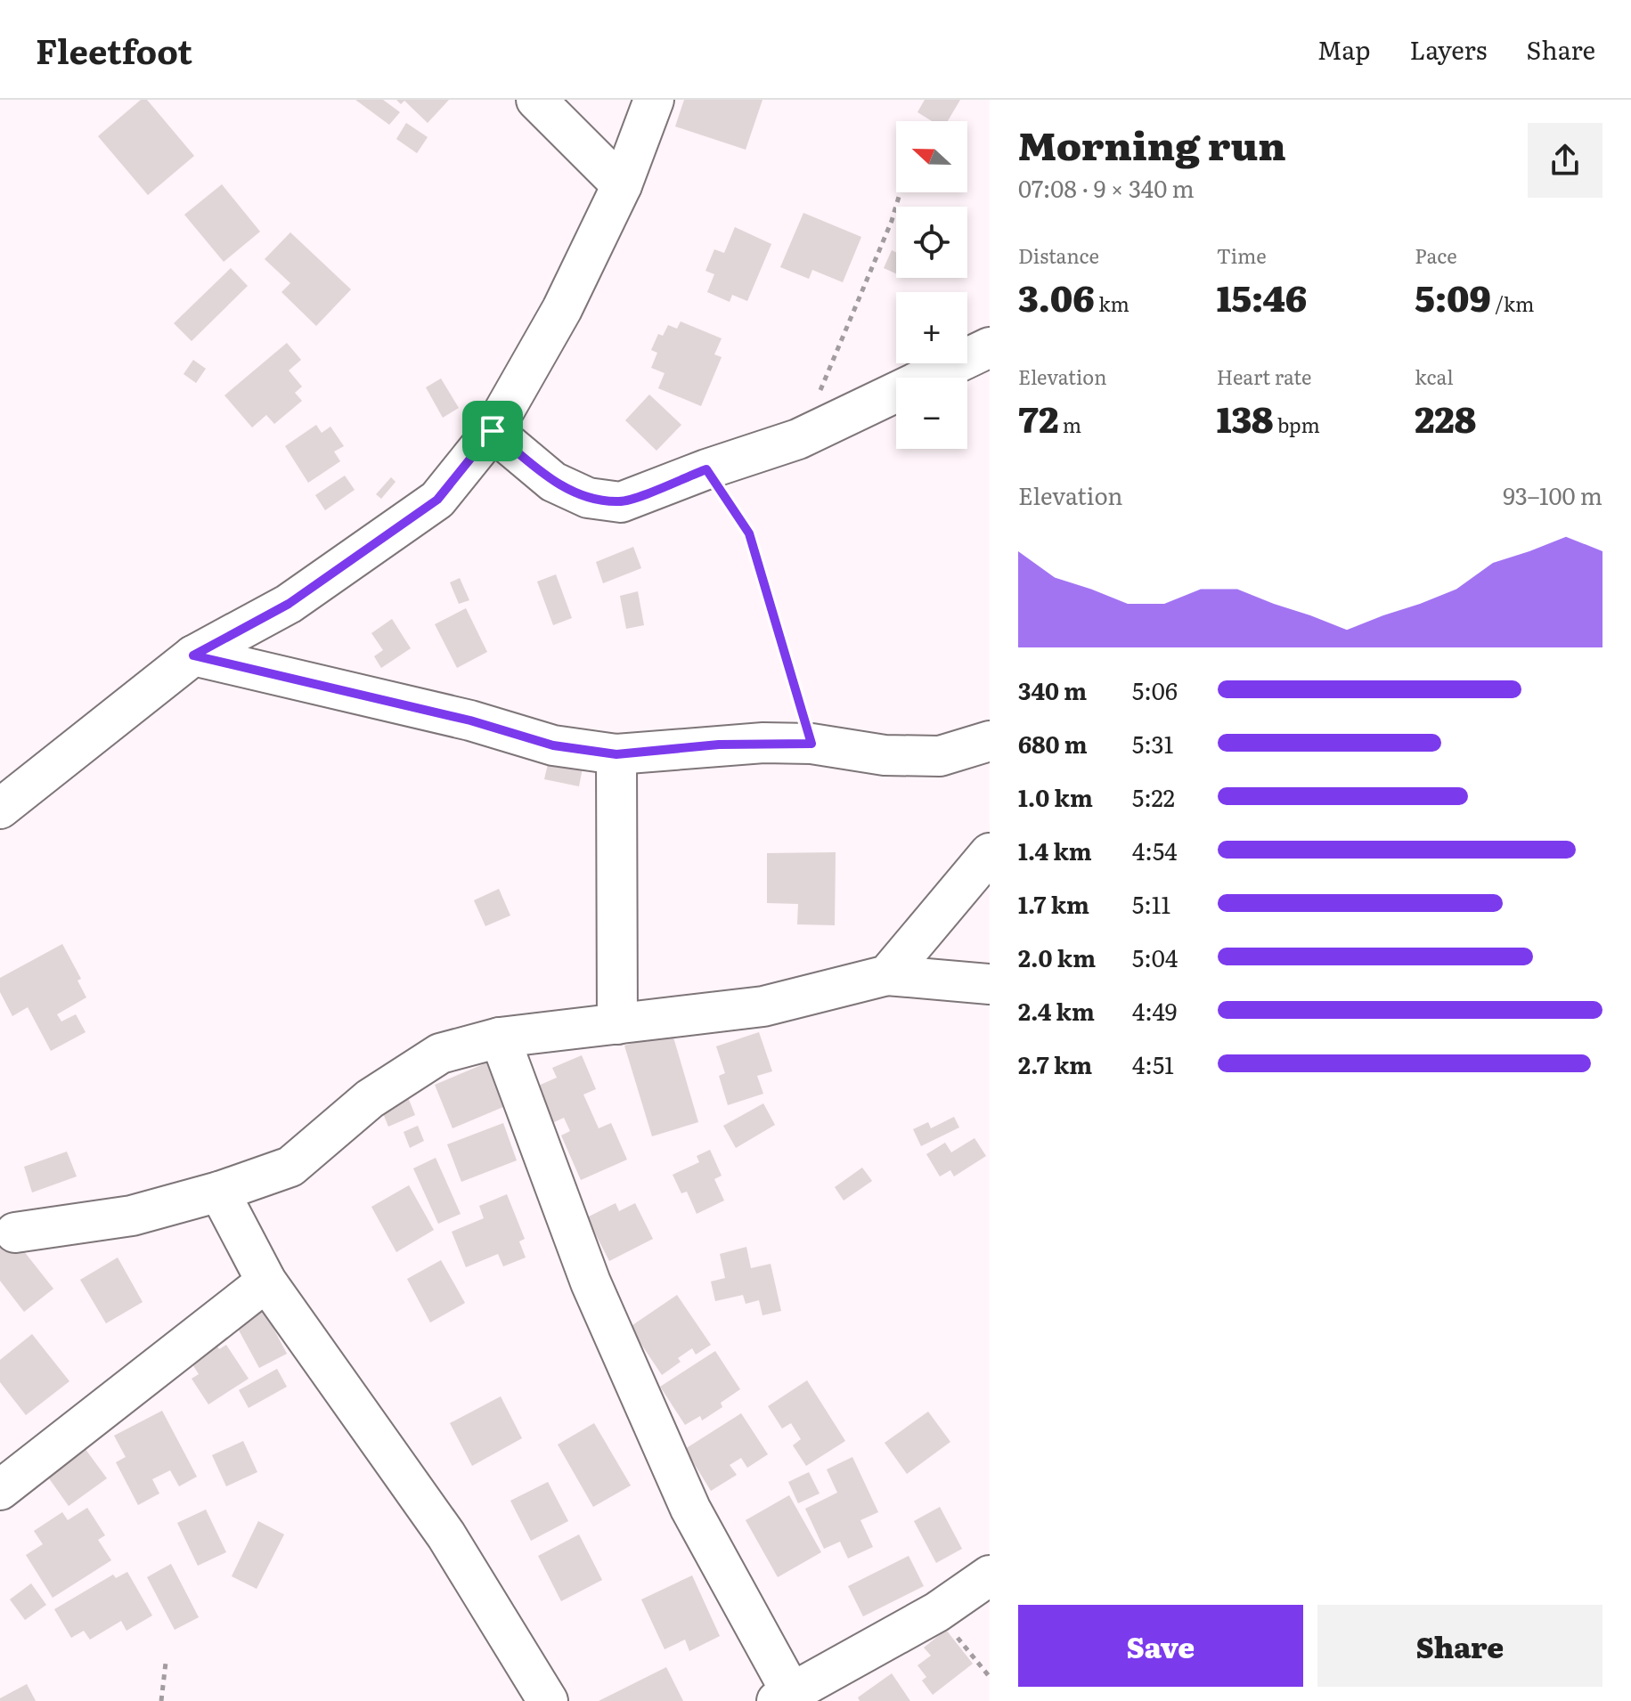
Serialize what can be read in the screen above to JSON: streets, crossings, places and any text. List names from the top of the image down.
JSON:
{
  "north": "left",
  "page": {
    "header": "Fleetfoot",
    "nav": ["Map", "Layers", "Share"],
    "heading": ["Morning run", "07:08 · 9 × 340 m"],
    "map_buttons": ["+", "−"],
    "stats": [
      ["Distance", "3.06 km"],
      ["Time", "15:46"],
      ["Pace", "5:09 /km"],
      ["Elevation", "72 m"],
      ["Heart rate", "138 bpm"],
      ["kcal", "228"]
    ],
    "chart": ["Elevation", "93–100 m"],
    "list": [
      {
        "name": "340 m",
        "note": "5:06"
      },
      {
        "name": "680 m",
        "note": "5:31"
      },
      {
        "name": "1.0 km",
        "note": "5:22"
      },
      {
        "name": "1.4 km",
        "note": "4:54"
      },
      {
        "name": "1.7 km",
        "note": "5:11"
      },
      {
        "name": "2.0 km",
        "note": "5:04"
      },
      {
        "name": "2.4 km",
        "note": "4:49"
      },
      {
        "name": "2.7 km",
        "note": "4:51"
      }
    ],
    "buttons": ["Save", "Share"]
  }
}
